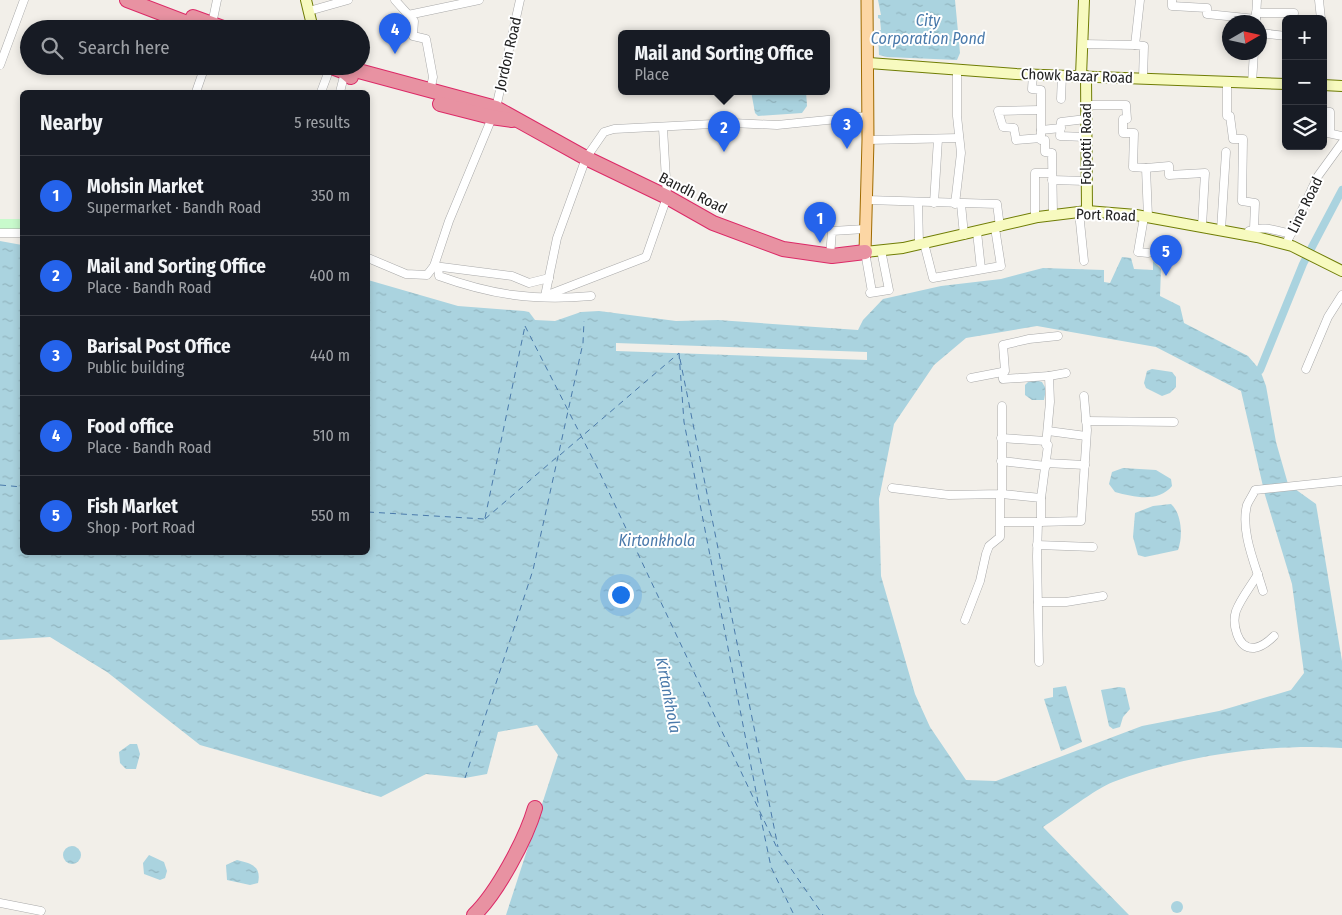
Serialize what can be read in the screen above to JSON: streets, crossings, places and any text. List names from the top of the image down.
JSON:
{
  "streets": {
    "highway": ["Bandh Road"],
    "main road": ["Chowk Bazar Road", "Folpotti Road", "Port Road"],
    "street": ["Jordon Road", "Line Road"]
  },
  "crossings": [
    ["Jordon Road", "Bandh Road"],
    ["Chowk Bazar Road", "Folpotti Road"],
    ["Folpotti Road", "Port Road"],
    ["Bandh Road", "Port Road"],
    ["Line Road", "Port Road"]
  ],
  "water": ["City Corporation Pond", "Kirtonkhola", "Kirtankhola"],
  "north": "right",
  "page": {
    "pins": [
      "4",
      "3",
      "2",
      "1",
      "5"
    ],
    "map_buttons": ["+", "−"],
    "search": "Search here",
    "popup": ["Mail and Sorting Office", "Place"],
    "heading": ["Nearby", "5 results"],
    "list": [
      {
        "mark": "1",
        "name": "Mohsin Market",
        "note": "Supermarket · Bandh Road",
        "value": "350 m"
      },
      {
        "mark": "2",
        "name": "Mail and Sorting Office",
        "note": "Place · Bandh Road",
        "value": "400 m"
      },
      {
        "mark": "3",
        "name": "Barisal Post Office",
        "note": "Public building",
        "value": "440 m"
      },
      {
        "mark": "4",
        "name": "Food office",
        "note": "Place · Bandh Road",
        "value": "510 m"
      },
      {
        "mark": "5",
        "name": "Fish Market",
        "note": "Shop · Port Road",
        "value": "550 m"
      }
    ]
  }
}
